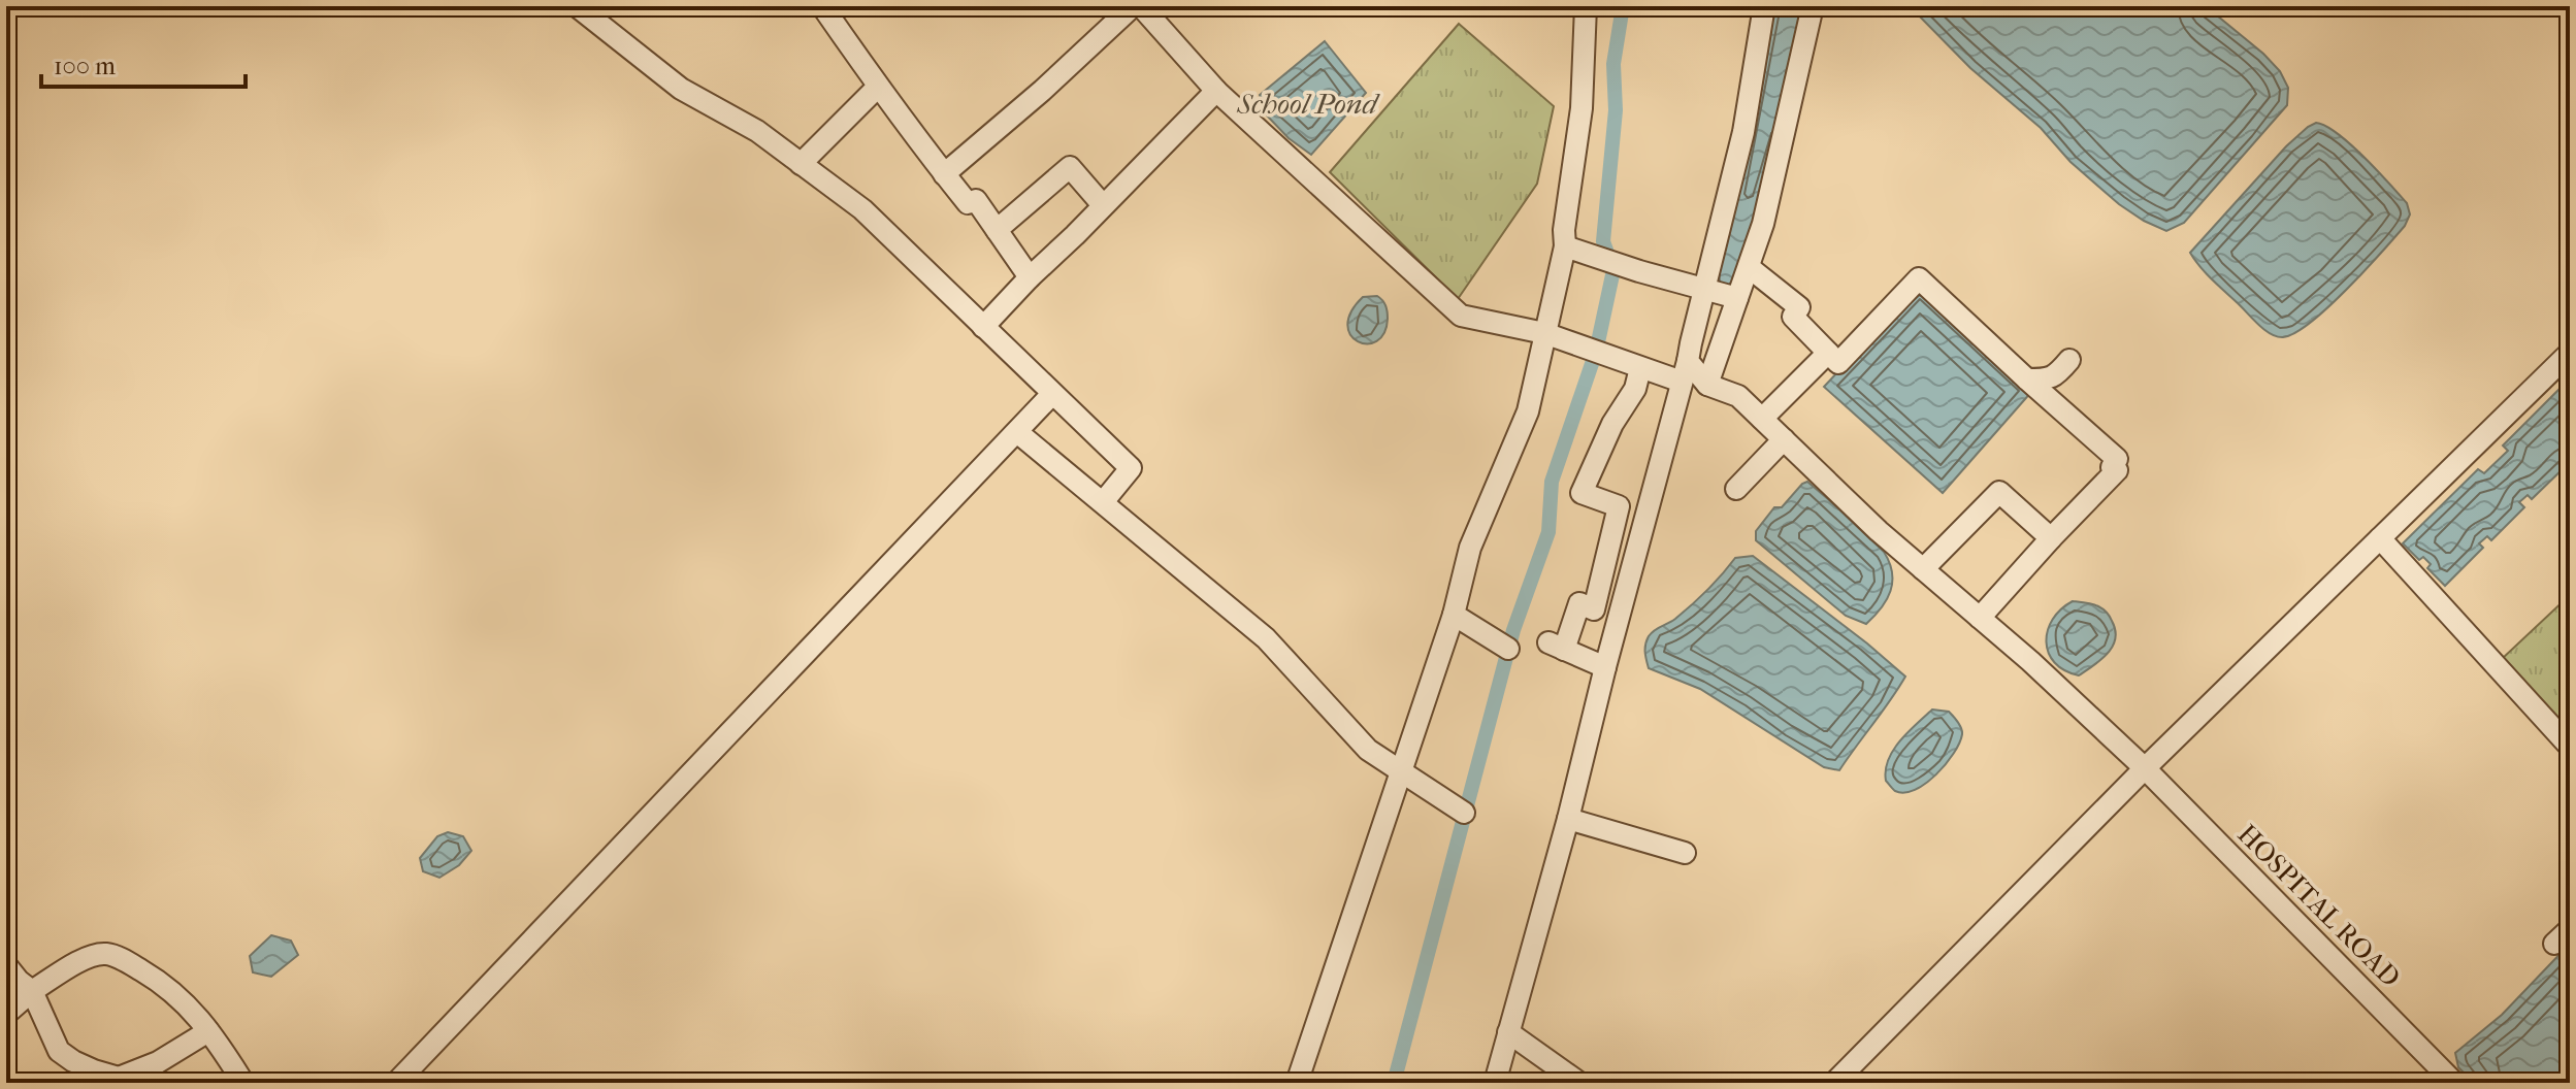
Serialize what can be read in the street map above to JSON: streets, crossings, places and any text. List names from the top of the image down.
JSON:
{
  "streets": {
    "street": ["HOSPITAL ROAD"]
  },
  "water": ["School Pond"],
  "scale_bar": "100 m"
}
